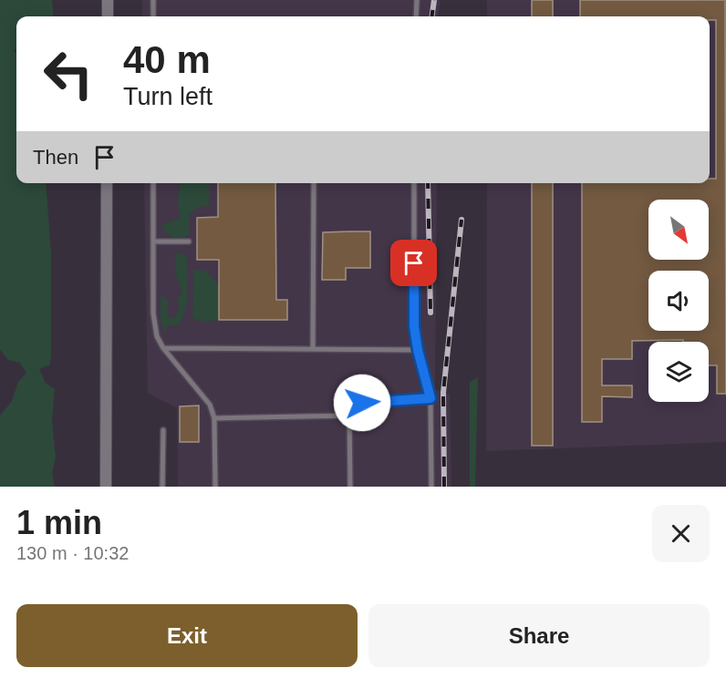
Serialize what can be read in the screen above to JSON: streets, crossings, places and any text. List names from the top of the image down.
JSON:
{
  "north": "bottom right",
  "page": {
    "turn": ["40 m", "Turn left"],
    "then": "Then",
    "heading": ["1 min", "130 m · 10:32"],
    "buttons": ["Exit", "Share"]
  }
}
